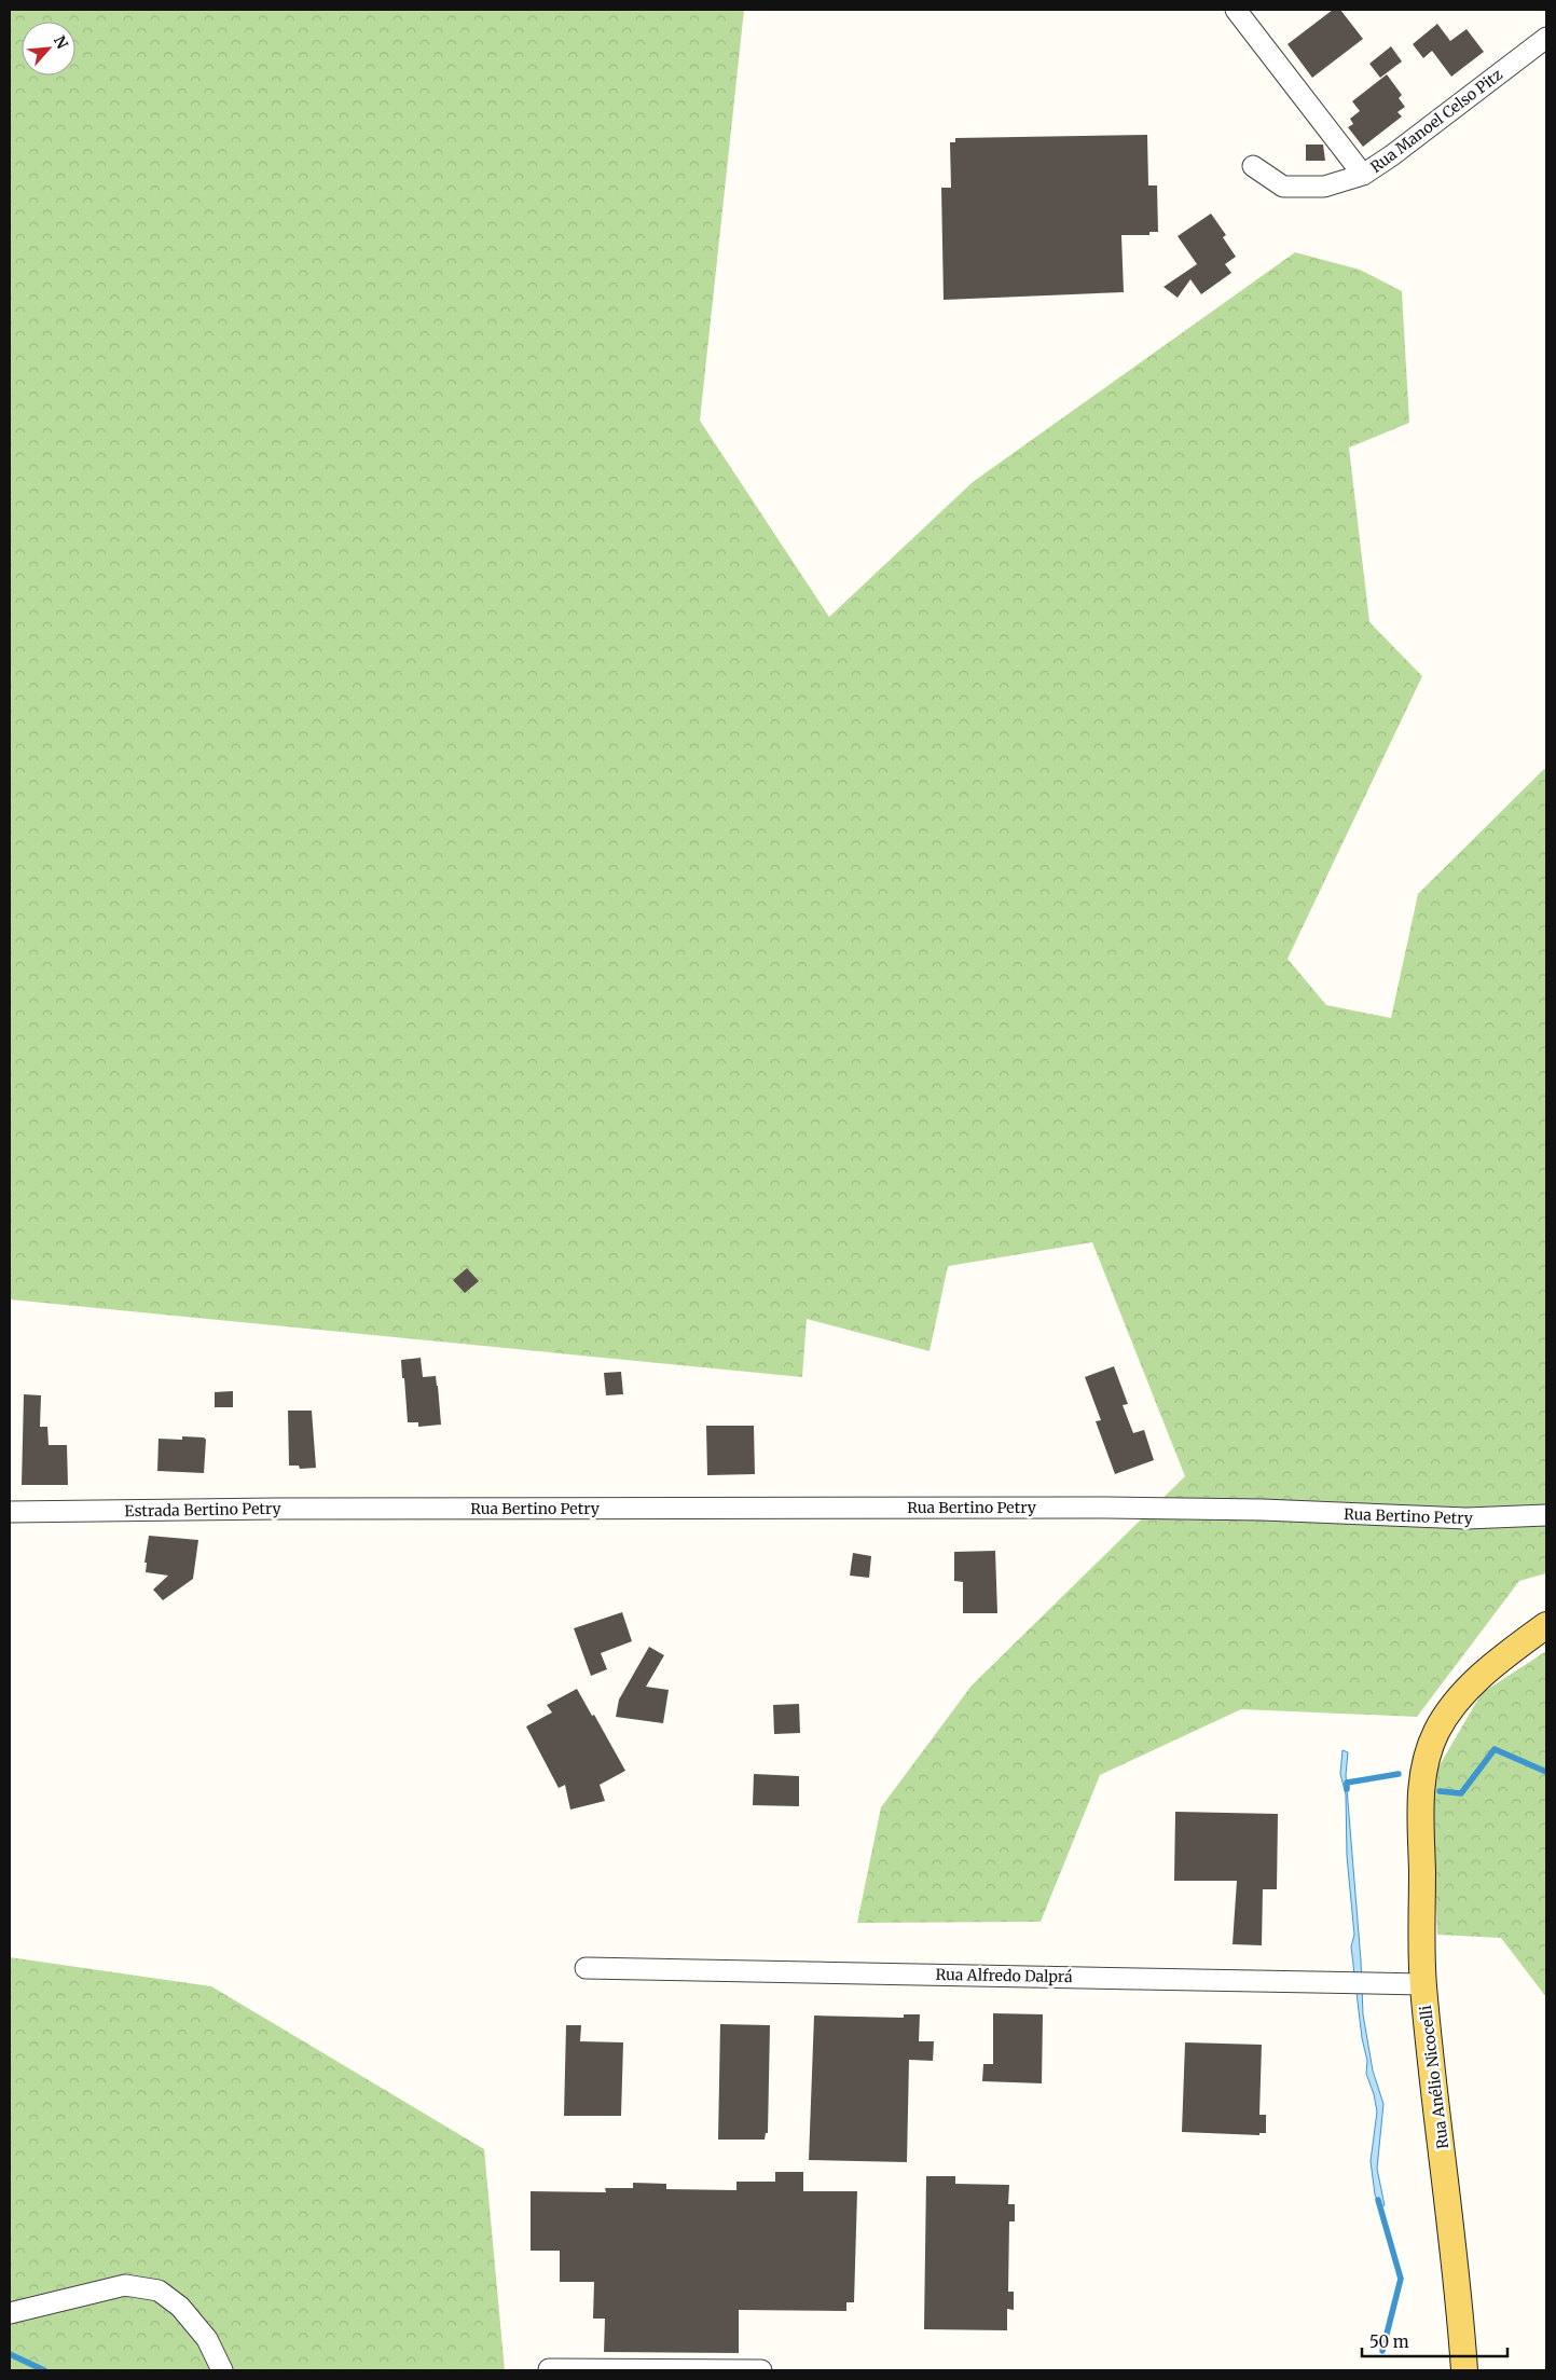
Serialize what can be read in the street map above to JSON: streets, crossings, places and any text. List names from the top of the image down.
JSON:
{
  "streets": {
    "main road": ["Rua Anélio Nicocelli"],
    "street": [
      "Rua Manoel Celso Pitz",
      "Rua Bertino Petry",
      "Estrada Bertino Petry",
      "Rua Alfredo Dalprá"
    ]
  },
  "crossings": [
    ["Rua Bertino Petry", "Estrada Bertino Petry"],
    ["Rua Alfredo Dalprá", "Rua Anélio Nicocelli"]
  ],
  "scale_bar": "50 m",
  "north": "top right"
}
